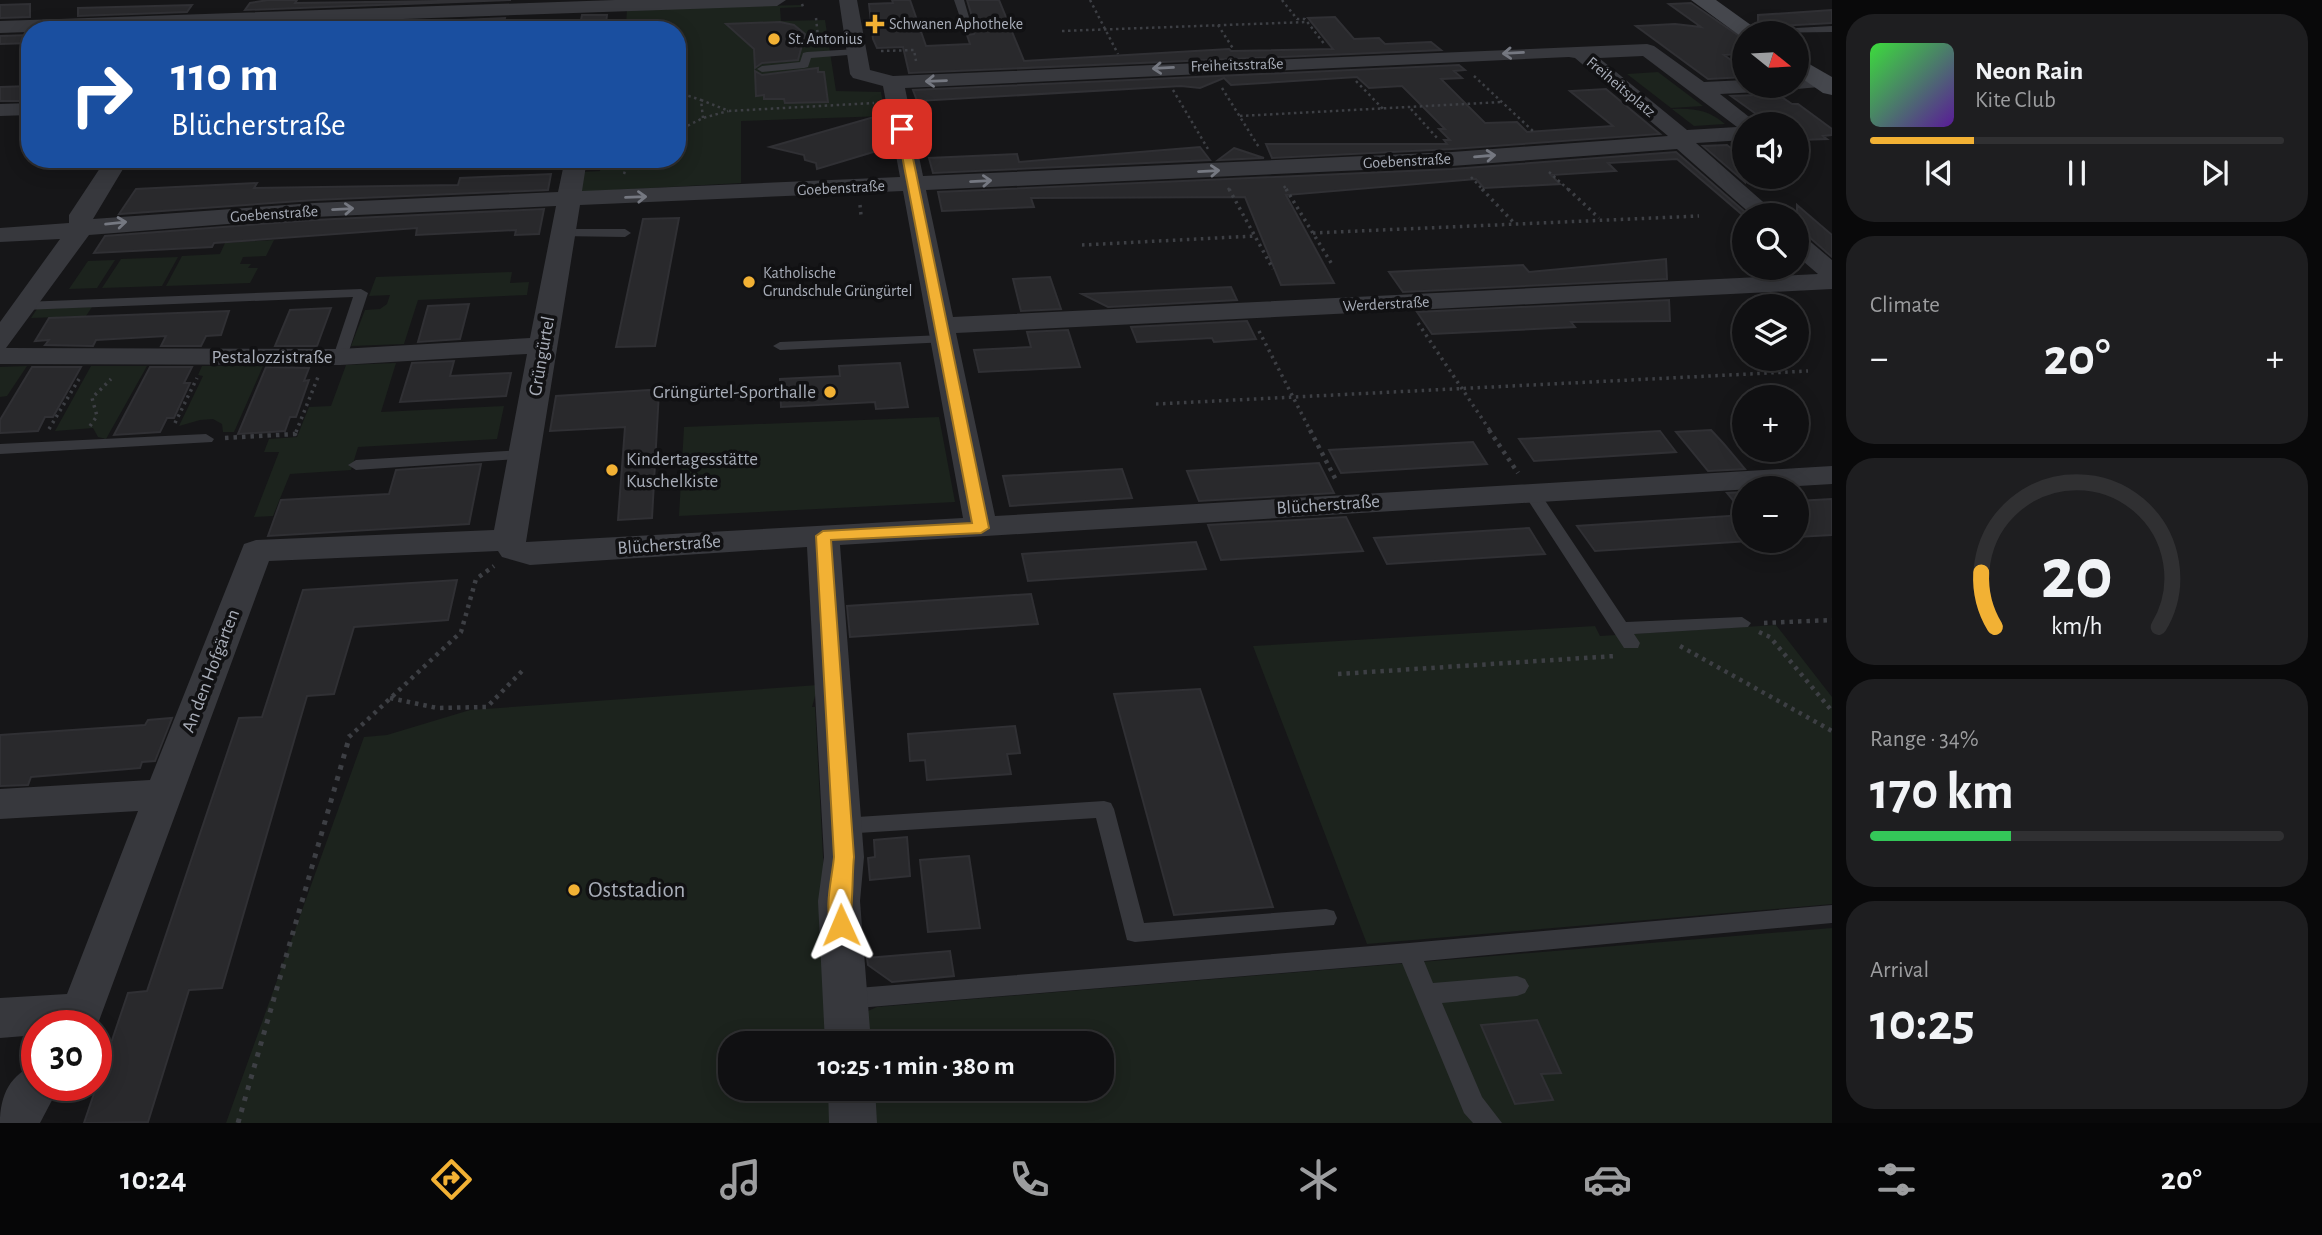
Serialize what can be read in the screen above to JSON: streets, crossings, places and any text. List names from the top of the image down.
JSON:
{
  "streets": {
    "street": [
      "Freiheitsstraße",
      "Freiheitsplatz",
      "Goebenstraße",
      "Werderstraße",
      "Grüngürtel",
      "Pestalozzistraße",
      "Blücherstraße",
      "An den Hofgärten"
    ]
  },
  "crossings": [
    ["Freiheitsstraße", "Freiheitsplatz"],
    ["Freiheitsplatz", "Goebenstraße"],
    ["Goebenstraße", "Grüngürtel"],
    ["Grüngürtel", "Pestalozzistraße"],
    ["Grüngürtel", "Blücherstraße"],
    ["Grüngürtel", "An den Hofgärten"],
    ["Blücherstraße", "An den Hofgärten"]
  ],
  "one_way": ["Freiheitsstraße"],
  "places": {
    "health": ["Schwanen Aphotheke"],
    "other": [
      "St. Antonius",
      "Katholische Grundschule Grüngürtel",
      "Grüngürtel-Sporthalle",
      "Kindertagesstätte Kuschelkiste",
      "Oststadion"
    ]
  },
  "north": "right",
  "page": {
    "map_buttons": ["+", "−"],
    "turn": ["110 m", "Blücherstraße"],
    "song": ["Neon Rain", "Kite Club"],
    "tile": [
      "Climate",
      ["Range · 34%", "170 km"],
      ["Arrival", "10:25"]
    ],
    "heat": ["−", "20°", "+"],
    "limit": "30",
    "trip": "10:25 · 1 min · 380 m",
    "tabs": ["10:24", "20°"],
    "gauge": ["20", "km/h"]
  }
}
